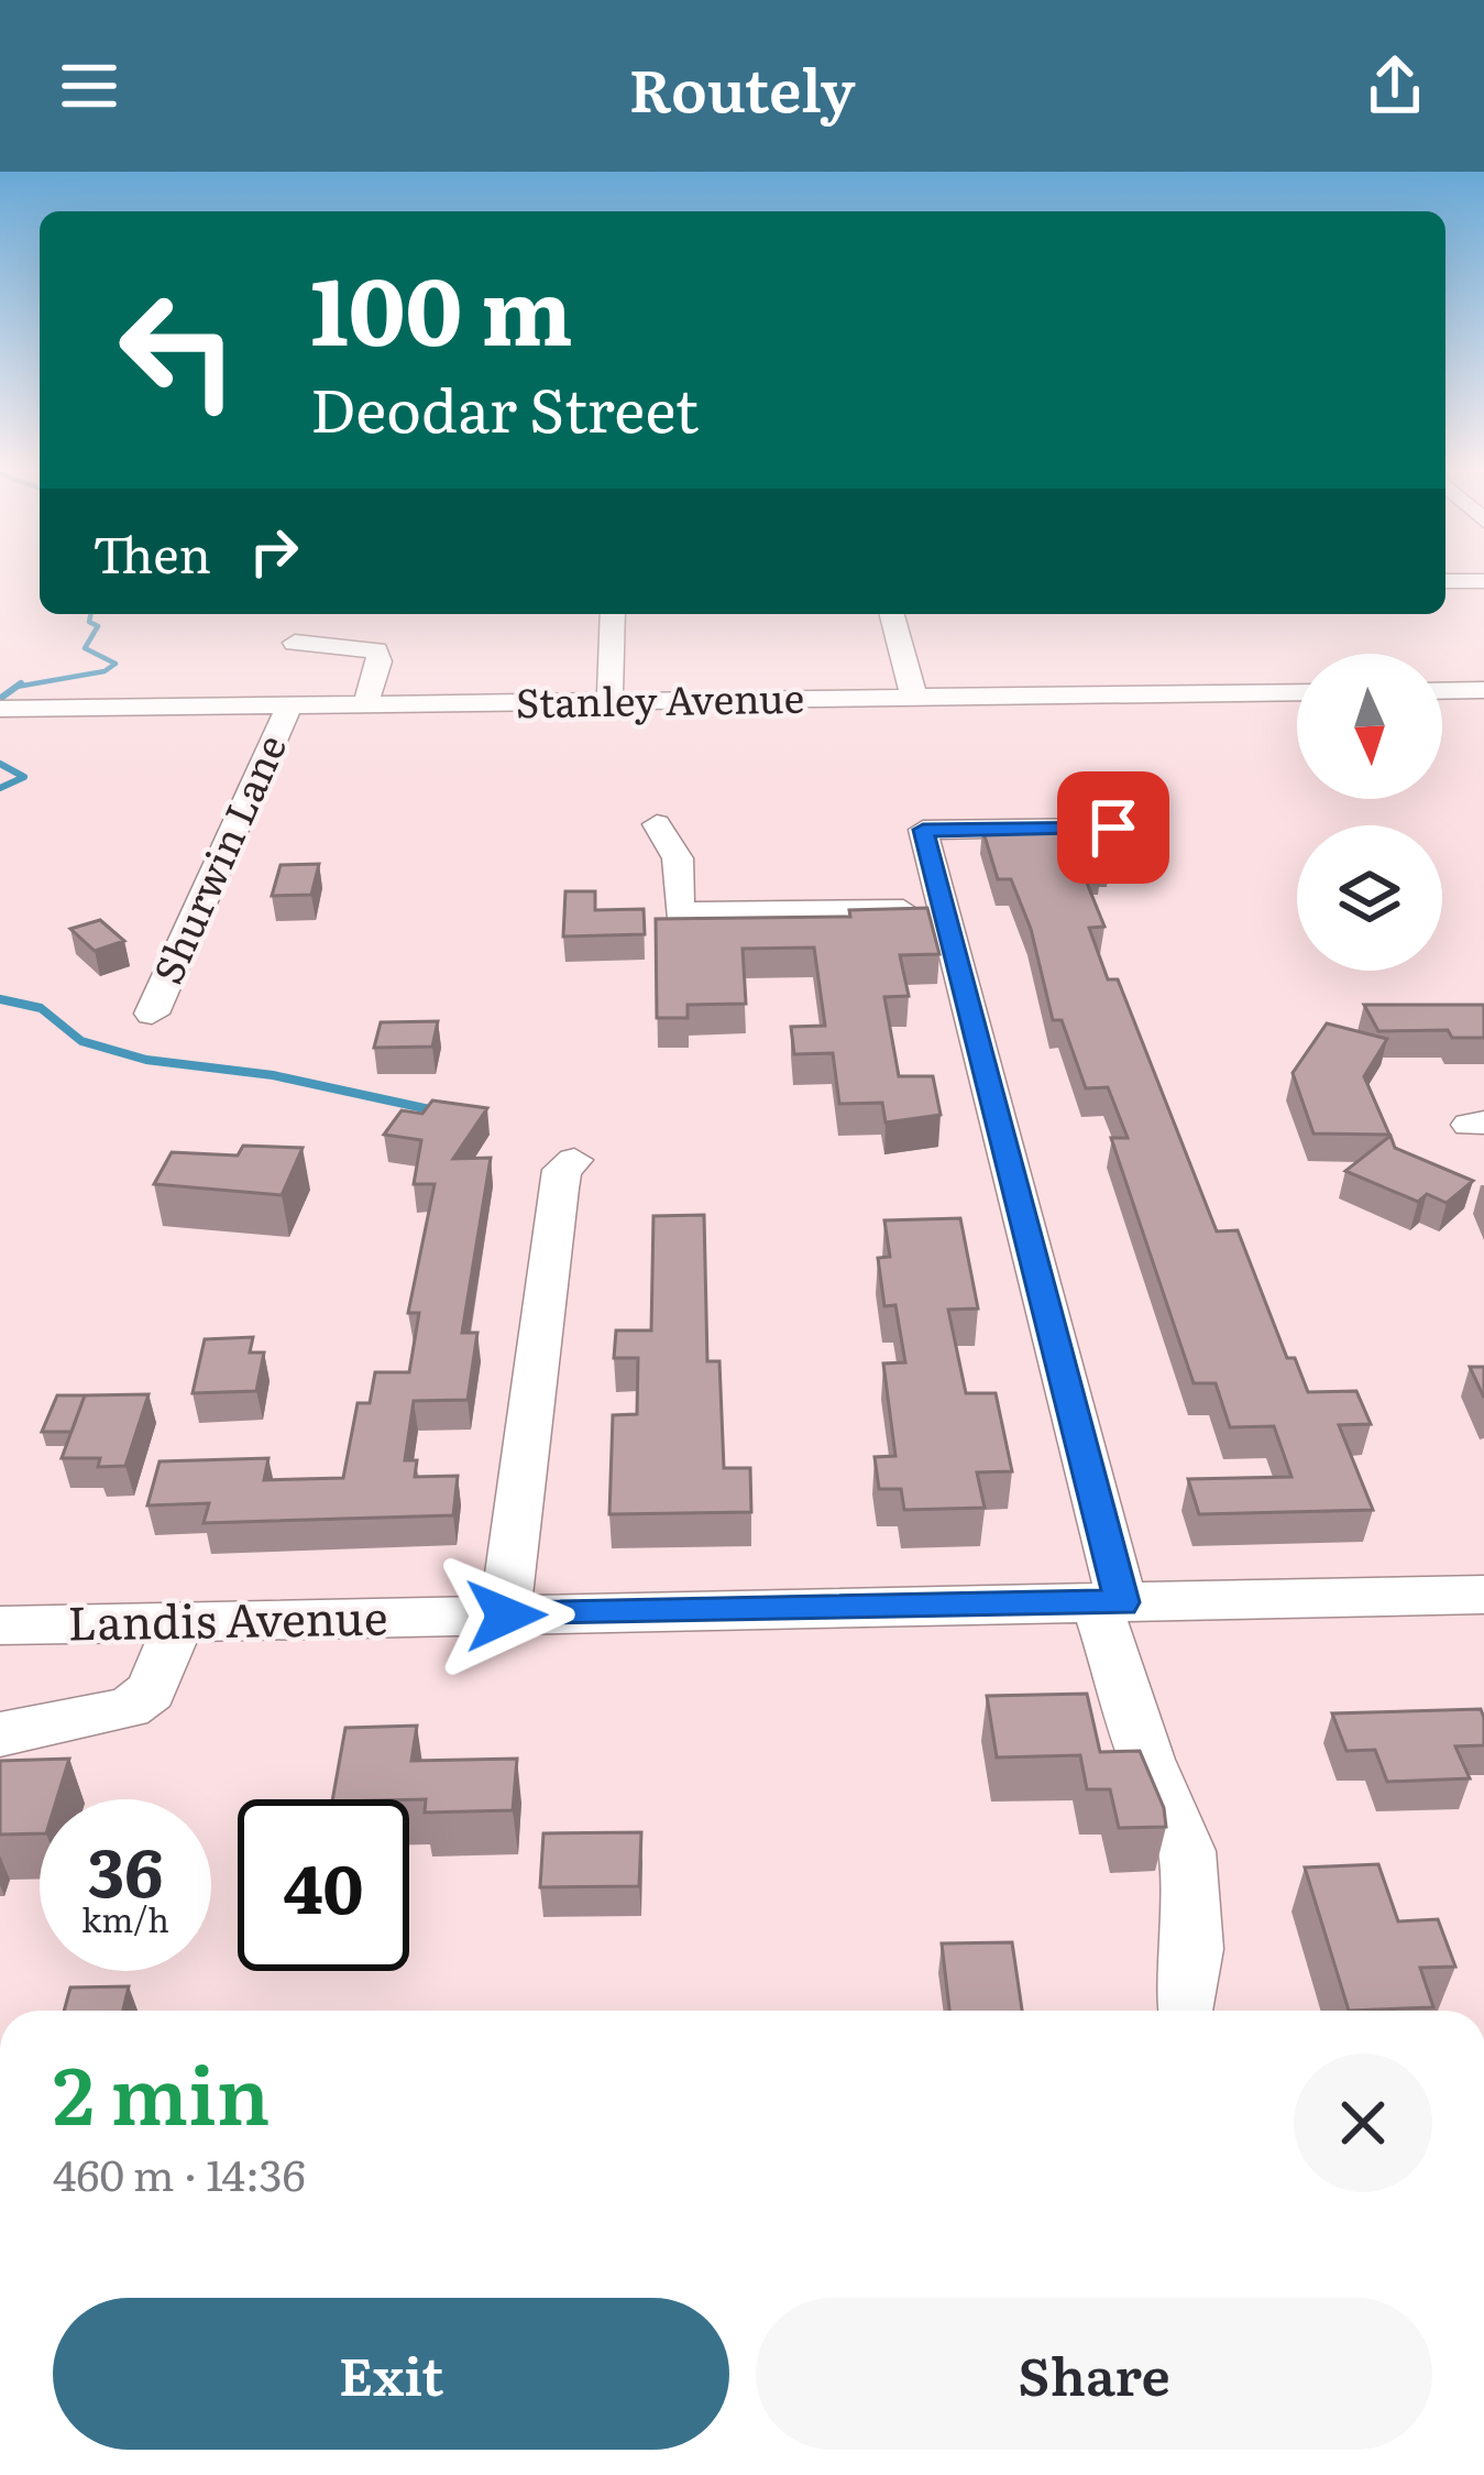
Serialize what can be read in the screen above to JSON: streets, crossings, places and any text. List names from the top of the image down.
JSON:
{
  "streets": {
    "street": ["Stanley Avenue", "Shurwin Lane", "Landis Avenue"]
  },
  "crossings": [
    ["Stanley Avenue", "Shurwin Lane"]
  ],
  "north": "bottom",
  "page": {
    "header": "Routely",
    "turn": ["100 m", "Deodar Street"],
    "then": "Then",
    "speed": "36 km/h",
    "limit": "40",
    "heading": ["2 min", "460 m · 14:36"],
    "buttons": ["Exit", "Share"]
  }
}
